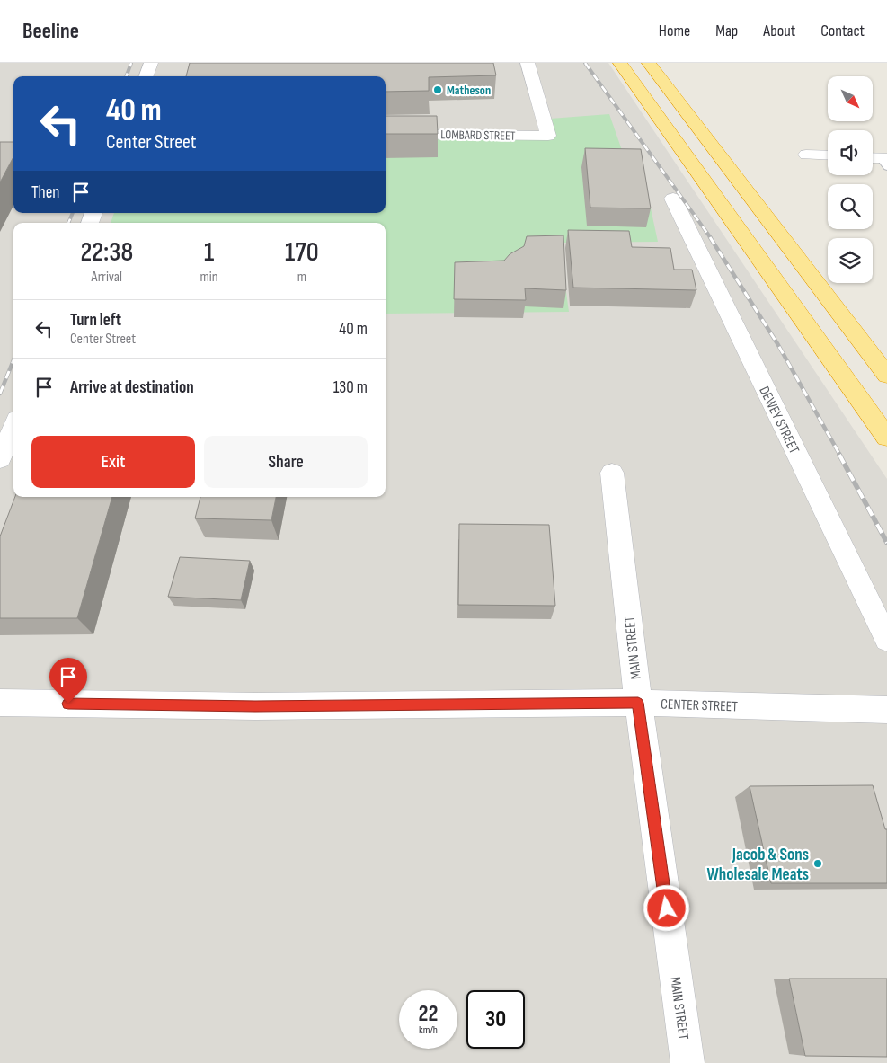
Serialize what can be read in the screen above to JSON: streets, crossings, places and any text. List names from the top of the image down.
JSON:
{
  "streets": {
    "street": [
      "LOMBARD STREET",
      "DEWEY STREET",
      "MAIN STREET",
      "CENTER STREET"
    ]
  },
  "crossings": [
    ["MAIN STREET", "CENTER STREET"]
  ],
  "places": ["Matheson", "Jacob & Sons Wholesale Meats"],
  "north": "bottom right",
  "page": {
    "header": "Beeline",
    "nav": [
      "Home",
      "Map",
      "About",
      "Contact"
    ],
    "turn": ["40 m", "Center Street"],
    "then": "Then",
    "eta": [
      "22:38",
      "Arrival",
      "1",
      "min",
      "170",
      "m"
    ],
    "list": [
      {
        "name": "Turn left",
        "note": "Center Street",
        "value": "40 m"
      },
      {
        "name": "Arrive at destination",
        "value": "130 m"
      }
    ],
    "buttons": ["Exit", "Share"],
    "speed": "22 km/h",
    "limit": "30"
  }
}
